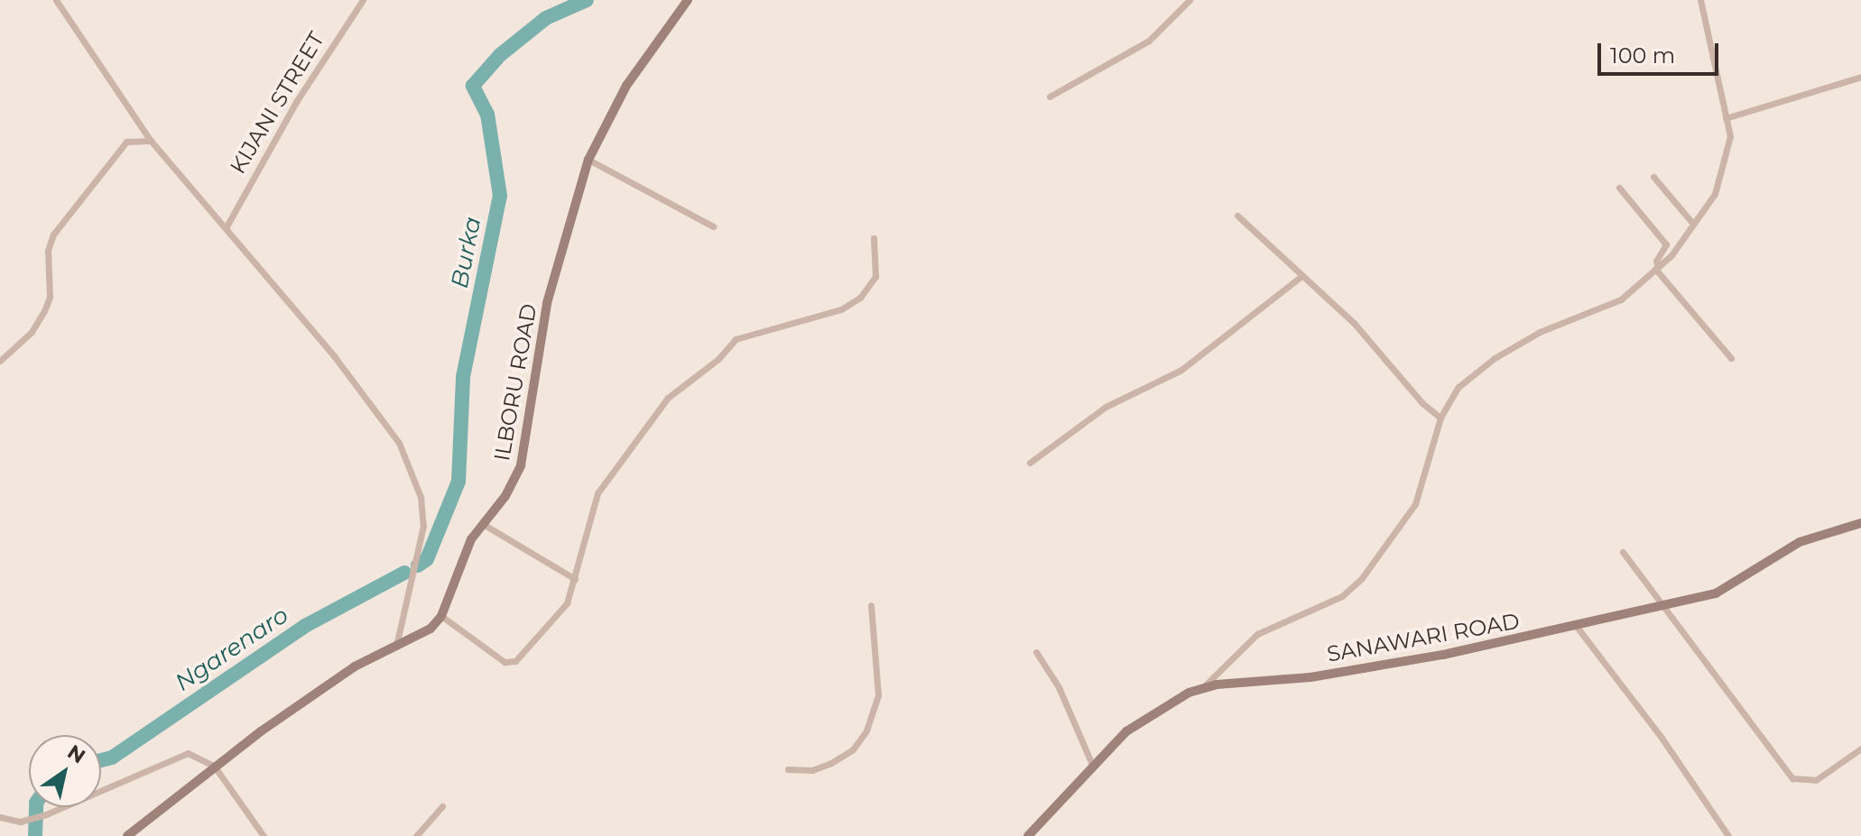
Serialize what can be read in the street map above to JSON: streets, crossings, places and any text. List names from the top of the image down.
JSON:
{
  "streets": {
    "street": ["KIJANI STREET", "ILBORU ROAD", "SANAWARI ROAD"]
  },
  "water": ["Burka", "Ngarenaro"],
  "scale_bar": "100 m",
  "north": "top right"
}
